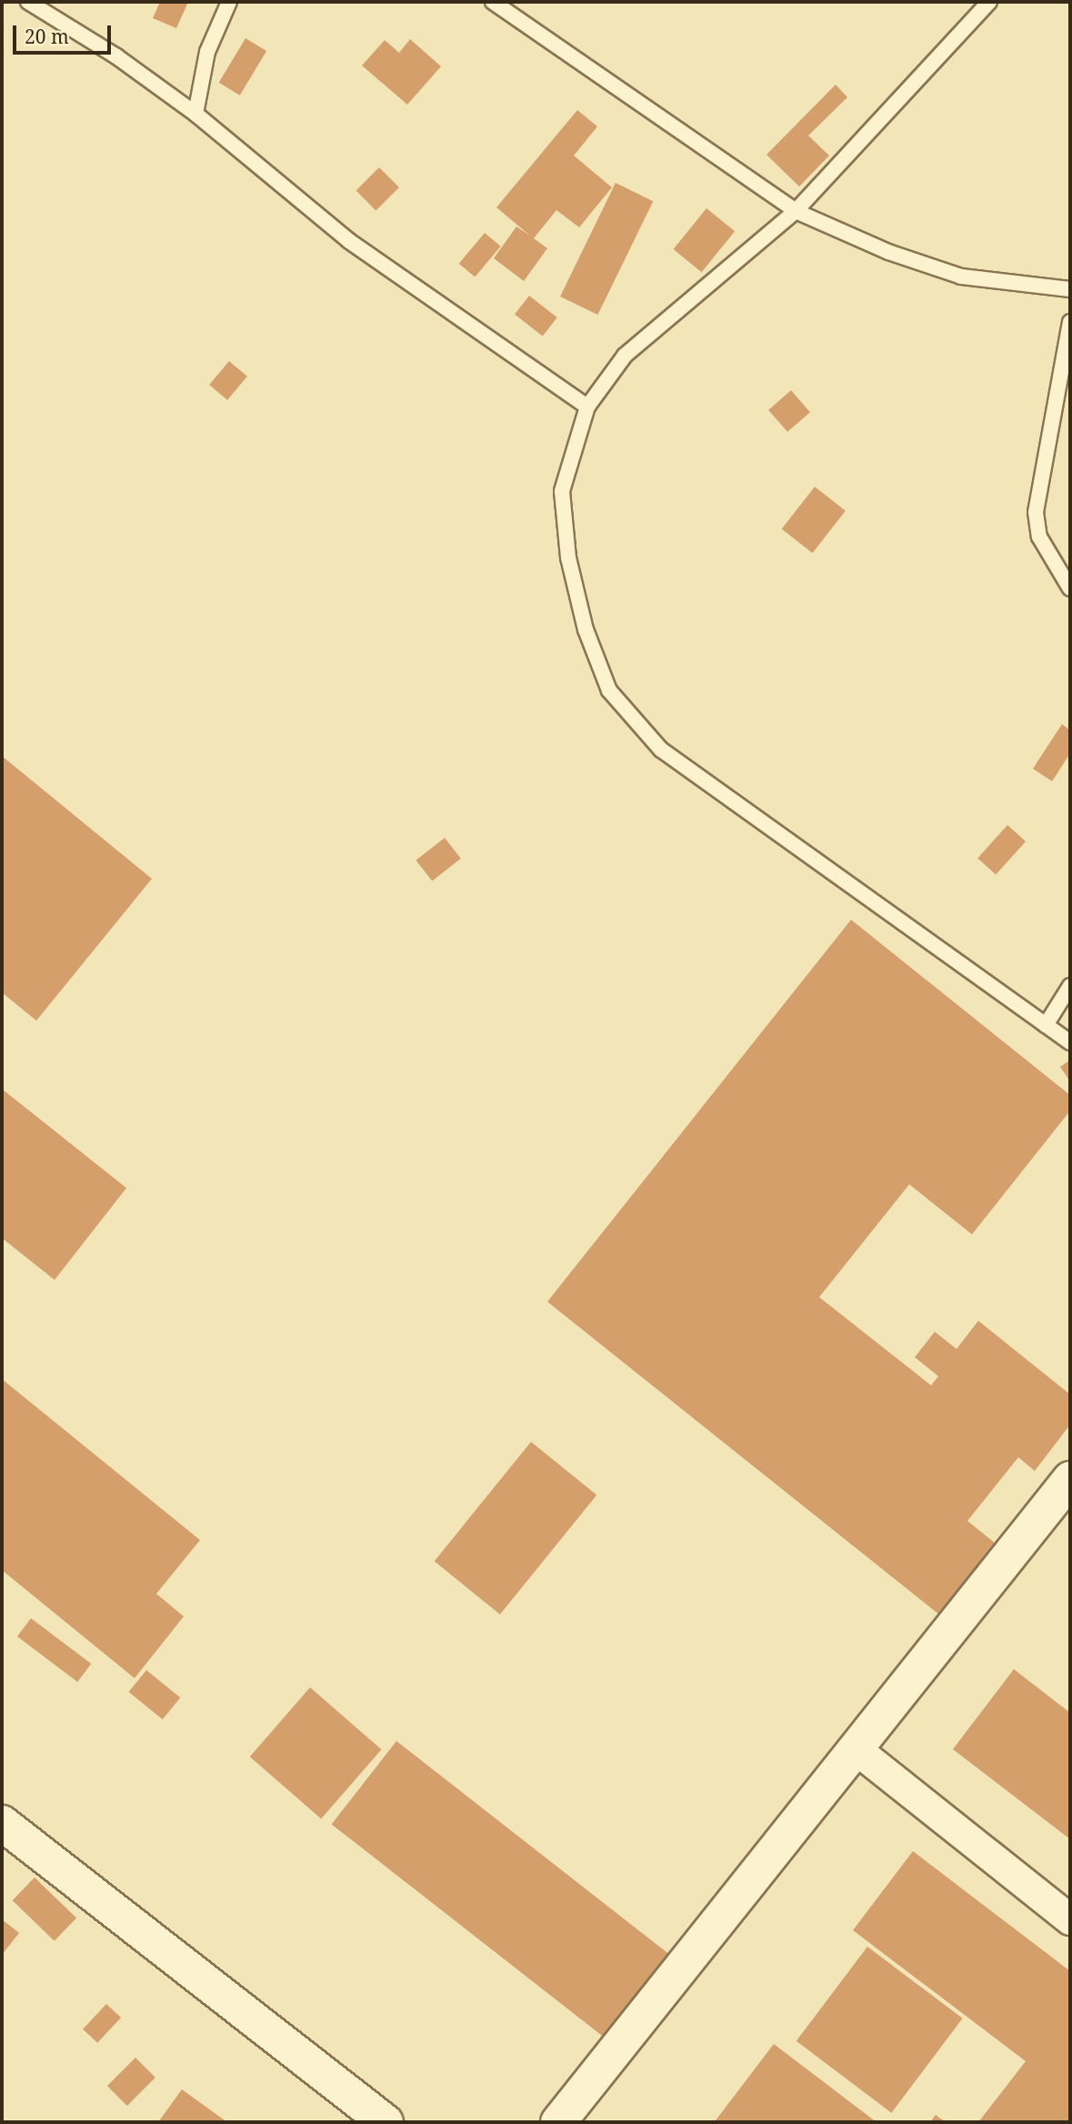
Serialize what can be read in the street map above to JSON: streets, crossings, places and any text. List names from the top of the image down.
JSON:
{
  "scale_bar": "20 m"
}
